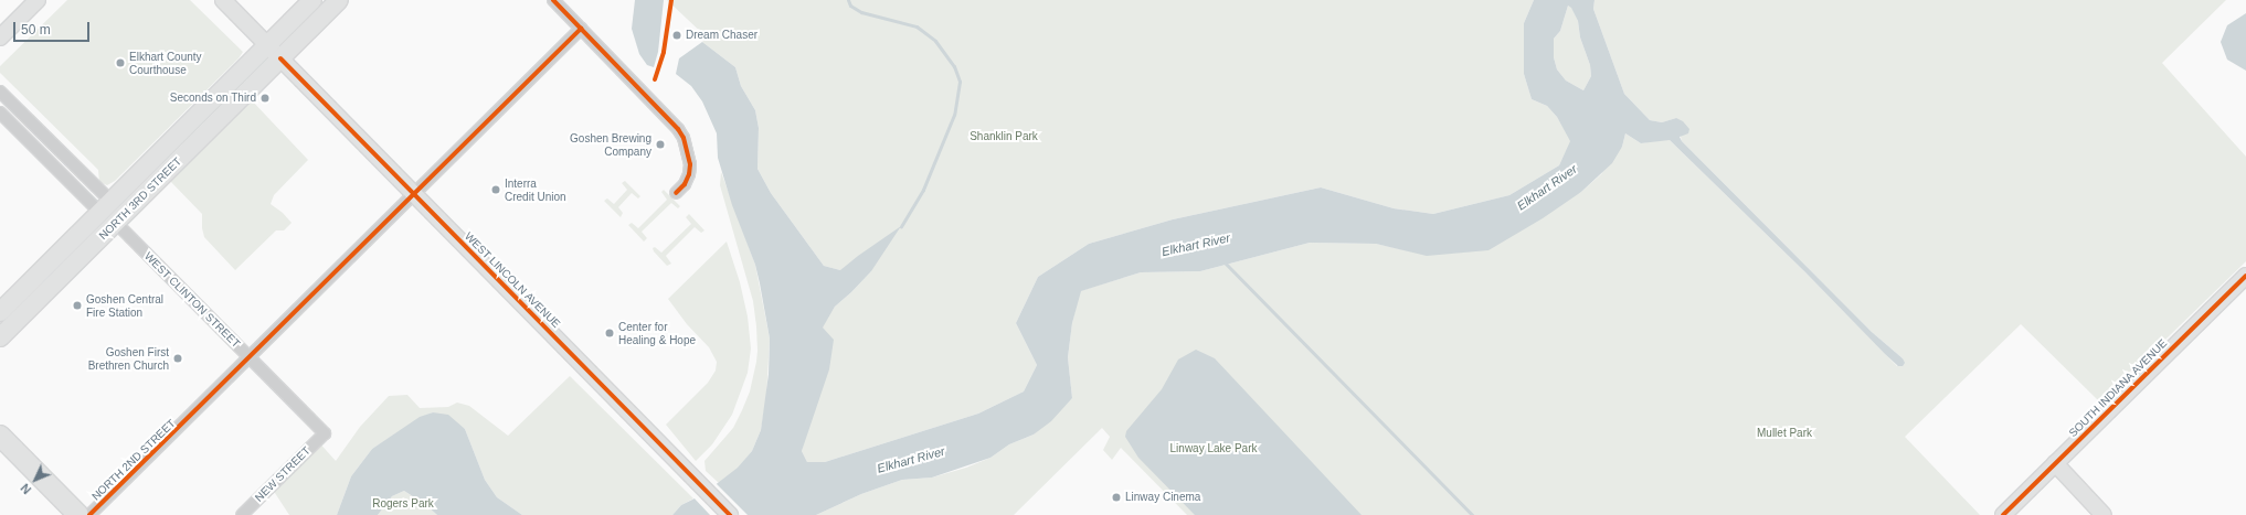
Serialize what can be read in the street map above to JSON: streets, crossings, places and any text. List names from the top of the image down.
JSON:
{
  "streets": {
    "main road": ["NORTH 3RD STREET"],
    "street": [
      "WEST LINCOLN AVENUE",
      "WEST CLINTON STREET",
      "SOUTH INDIANA AVENUE",
      "NORTH 2ND STREET",
      "NEW STREET"
    ]
  },
  "crossings": [
    ["NORTH 3RD STREET", "WEST LINCOLN AVENUE"],
    ["NORTH 3RD STREET", "WEST CLINTON STREET"],
    ["WEST LINCOLN AVENUE", "NORTH 2ND STREET"],
    ["WEST CLINTON STREET", "NORTH 2ND STREET"],
    ["WEST CLINTON STREET", "NEW STREET"]
  ],
  "water": ["Elkhart River"],
  "parks": [
    "Shanklin Park",
    "Mullet Park",
    "Linway Lake Park",
    "Rogers Park"
  ],
  "places": [
    "Dream Chaser",
    "Elkhart County Courthouse",
    "Seconds on Third",
    "Goshen Brewing Company",
    "Interra Credit Union",
    "Goshen Central Fire Station",
    "Center for Healing & Hope",
    "Goshen First Brethren Church",
    "Linway Cinema"
  ],
  "scale_bar": "50 m",
  "north": "bottom left"
}
